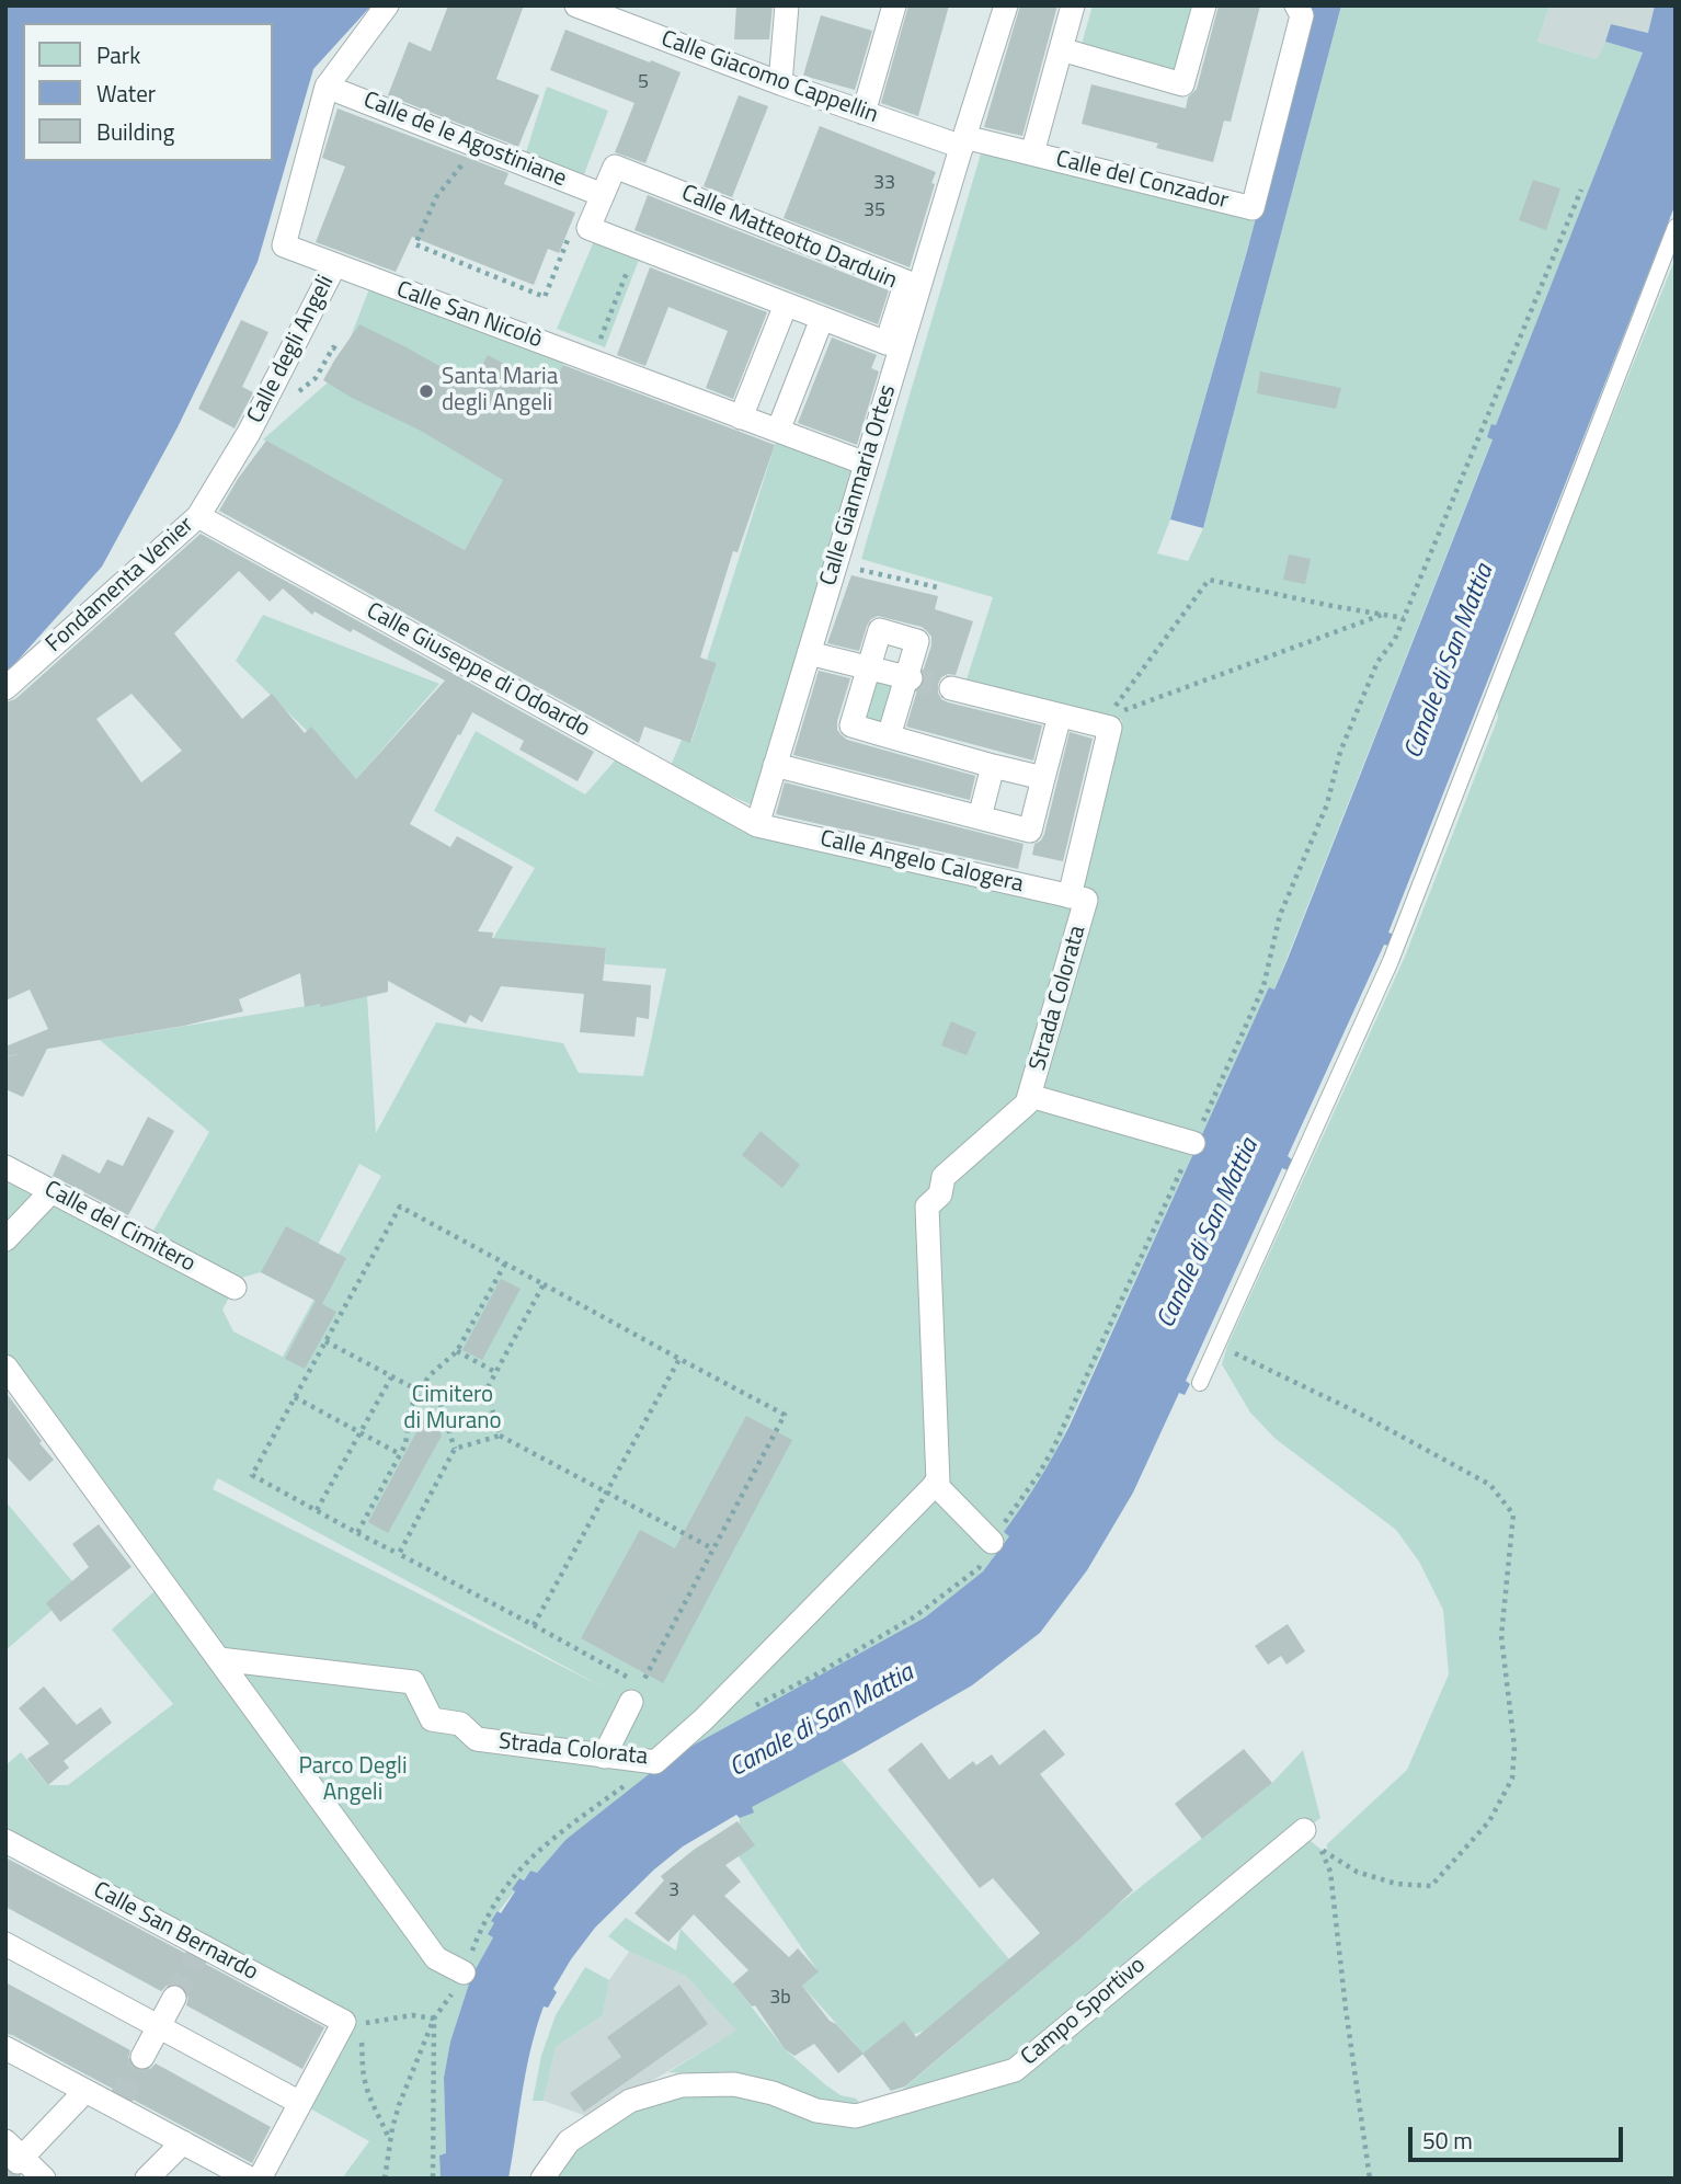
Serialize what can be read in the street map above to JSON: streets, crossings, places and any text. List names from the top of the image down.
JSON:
{
  "streets": {
    "street": [
      "Calle Giacomo Cappellin",
      "Calle de le Agostiniane",
      "Calle del Conzador",
      "Calle Matteotto Darduin",
      "Calle San Nicolò",
      "Calle degli Angeli",
      "Calle Gianmaria Ortes",
      "Fondamenta Venier",
      "Calle Giuseppe di Odoardo",
      "Calle Angelo Calogera",
      "Strada Colorata",
      "Calle del Cimitero",
      "Calle San Bernardo",
      "Campo Sportivo"
    ]
  },
  "crossings": [
    ["Calle Giacomo Cappellin", "Calle del Conzador"],
    ["Calle Giacomo Cappellin", "Calle Gianmaria Ortes"],
    ["Calle de le Agostiniane", "Calle Matteotto Darduin"],
    ["Calle de le Agostiniane", "Calle San Nicolò"],
    ["Calle del Conzador", "Calle Gianmaria Ortes"],
    ["Calle San Nicolò", "Calle degli Angeli"],
    ["Calle San Nicolò", "Calle Gianmaria Ortes"],
    ["Calle degli Angeli", "Fondamenta Venier"],
    ["Calle Gianmaria Ortes", "Calle Giuseppe di Odoardo"],
    ["Calle Gianmaria Ortes", "Calle Angelo Calogera"],
    ["Fondamenta Venier", "Calle Giuseppe di Odoardo"],
    ["Calle Giuseppe di Odoardo", "Calle Angelo Calogera"],
    ["Calle Angelo Calogera", "Strada Colorata"]
  ],
  "water": ["Canale di San Mattia"],
  "parks": ["Cimitero di Murano", "Parco Degli Angeli"],
  "places": ["Santa Maria degli Angeli"],
  "house_numbers": [
    "5",
    "33",
    "35",
    "3",
    "3b"
  ],
  "legend": ["Park", "Water", "Building"],
  "scale_bar": "50 m"
}
